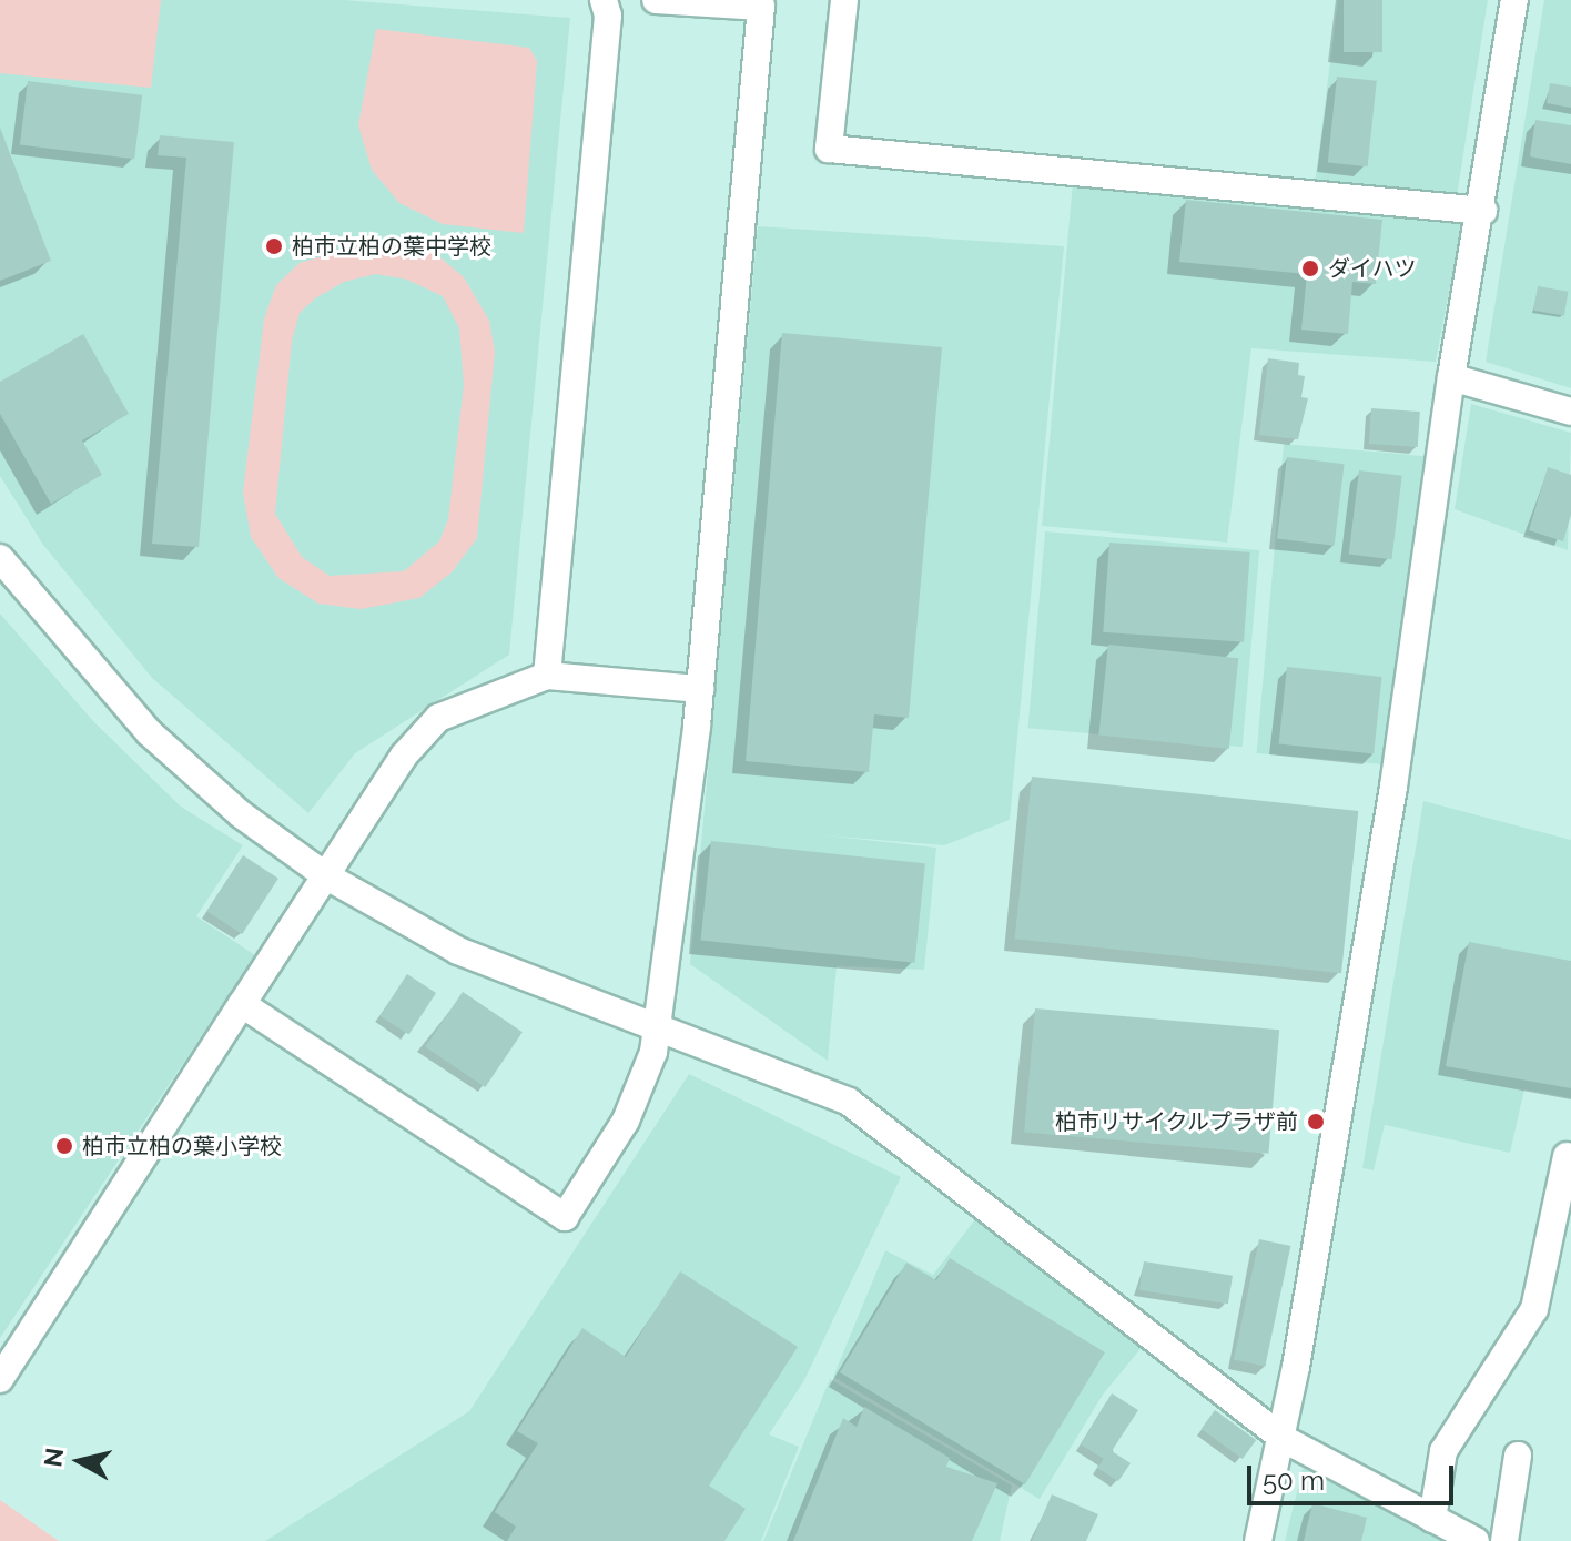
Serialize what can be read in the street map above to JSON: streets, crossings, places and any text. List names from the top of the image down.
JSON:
{
  "places": [
    "柏市立柏の葉中学校",
    "ダイハツ",
    "柏市リサイクルプラザ前",
    "柏市立柏の葉小学校"
  ],
  "scale_bar": "50 m",
  "north": "left"
}
